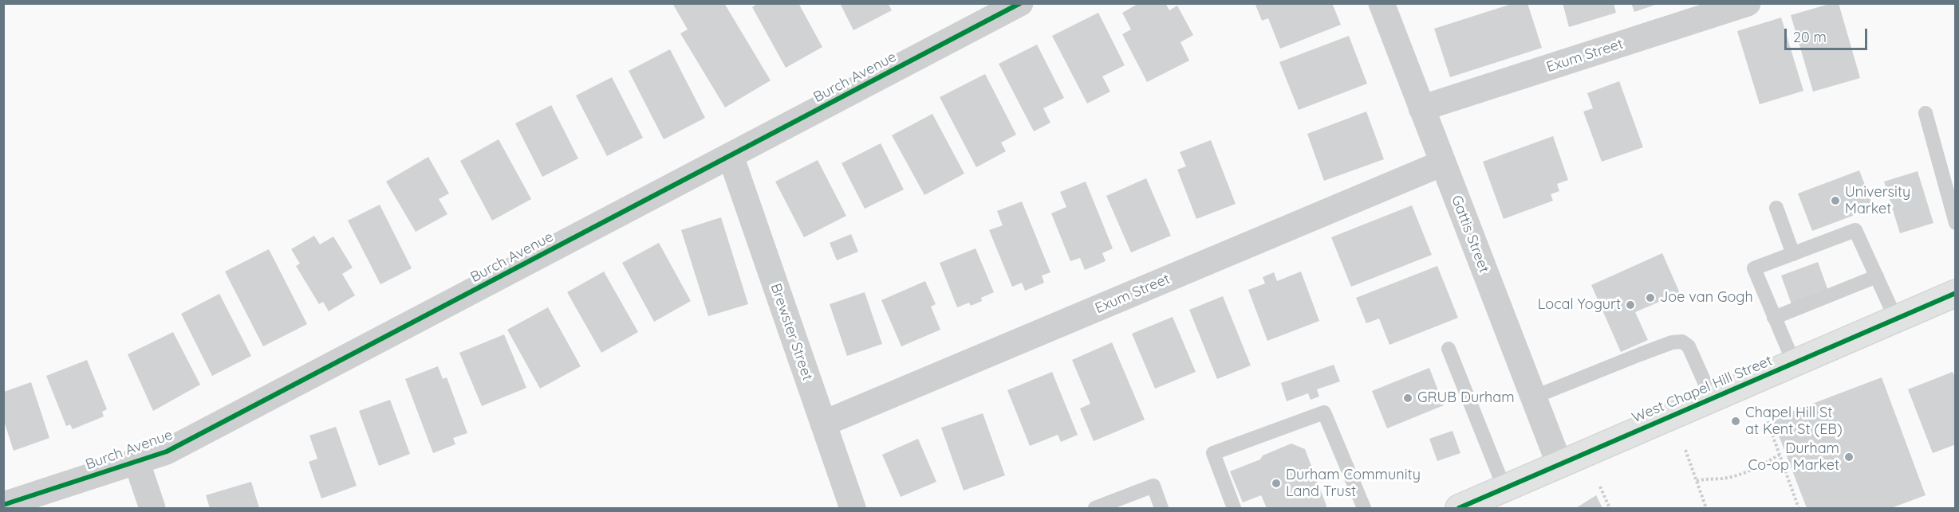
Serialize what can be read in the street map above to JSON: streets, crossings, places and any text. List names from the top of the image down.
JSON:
{
  "streets": {
    "main road": ["West Chapel Hill Street"],
    "street": [
      "Exum Street",
      "Burch Avenue",
      "Gattis Street",
      "Brewster Street"
    ]
  },
  "crossings": [
    ["Exum Street", "Gattis Street"],
    ["Exum Street", "Brewster Street"],
    ["Burch Avenue", "Brewster Street"],
    ["Gattis Street", "West Chapel Hill Street"]
  ],
  "places": [
    "University Market",
    "Joe van Gogh",
    "Local Yogurt",
    "GRUB Durham",
    "Chapel Hill St at Kent St (EB)",
    "Durham Co-op Market",
    "Durham Community Land Trust"
  ],
  "scale_bar": "20 m"
}
